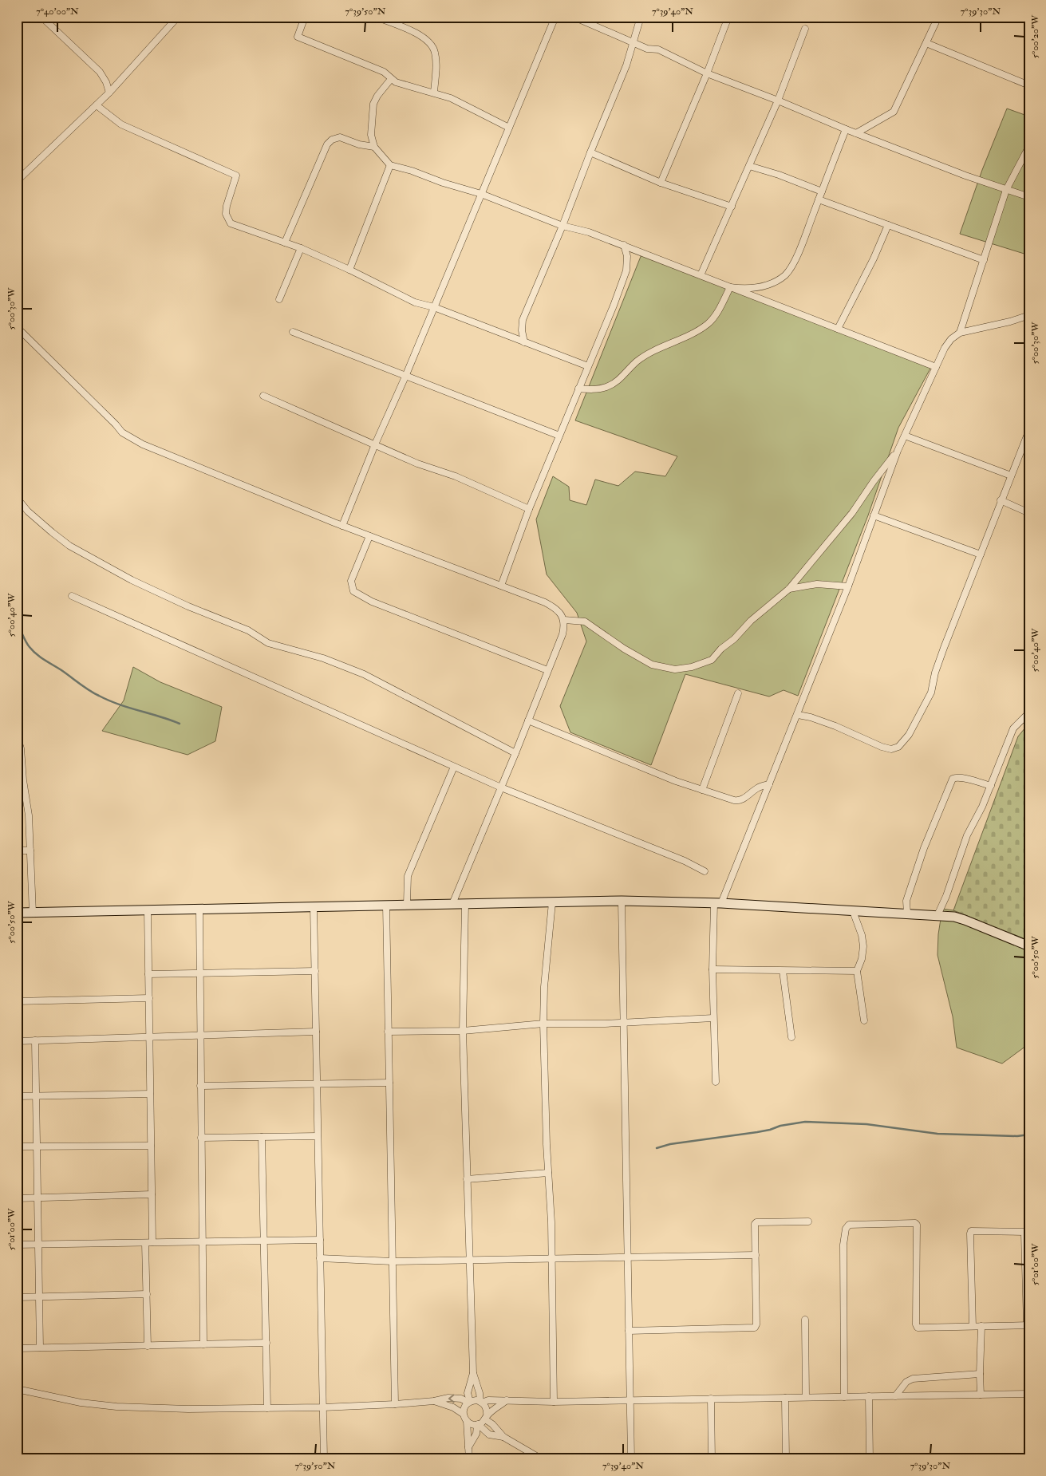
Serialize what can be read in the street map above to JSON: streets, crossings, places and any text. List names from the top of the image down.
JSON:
{
  "coordinates": [
    "7°40'00\"N",
    "7°39'50\"N",
    "7°39'40\"N",
    "7°39'30\"N",
    "5°00'20\"W",
    "5°00'30\"W",
    "5°00'40\"W",
    "5°00'50\"W",
    "5°01'00\"W"
  ]
}
